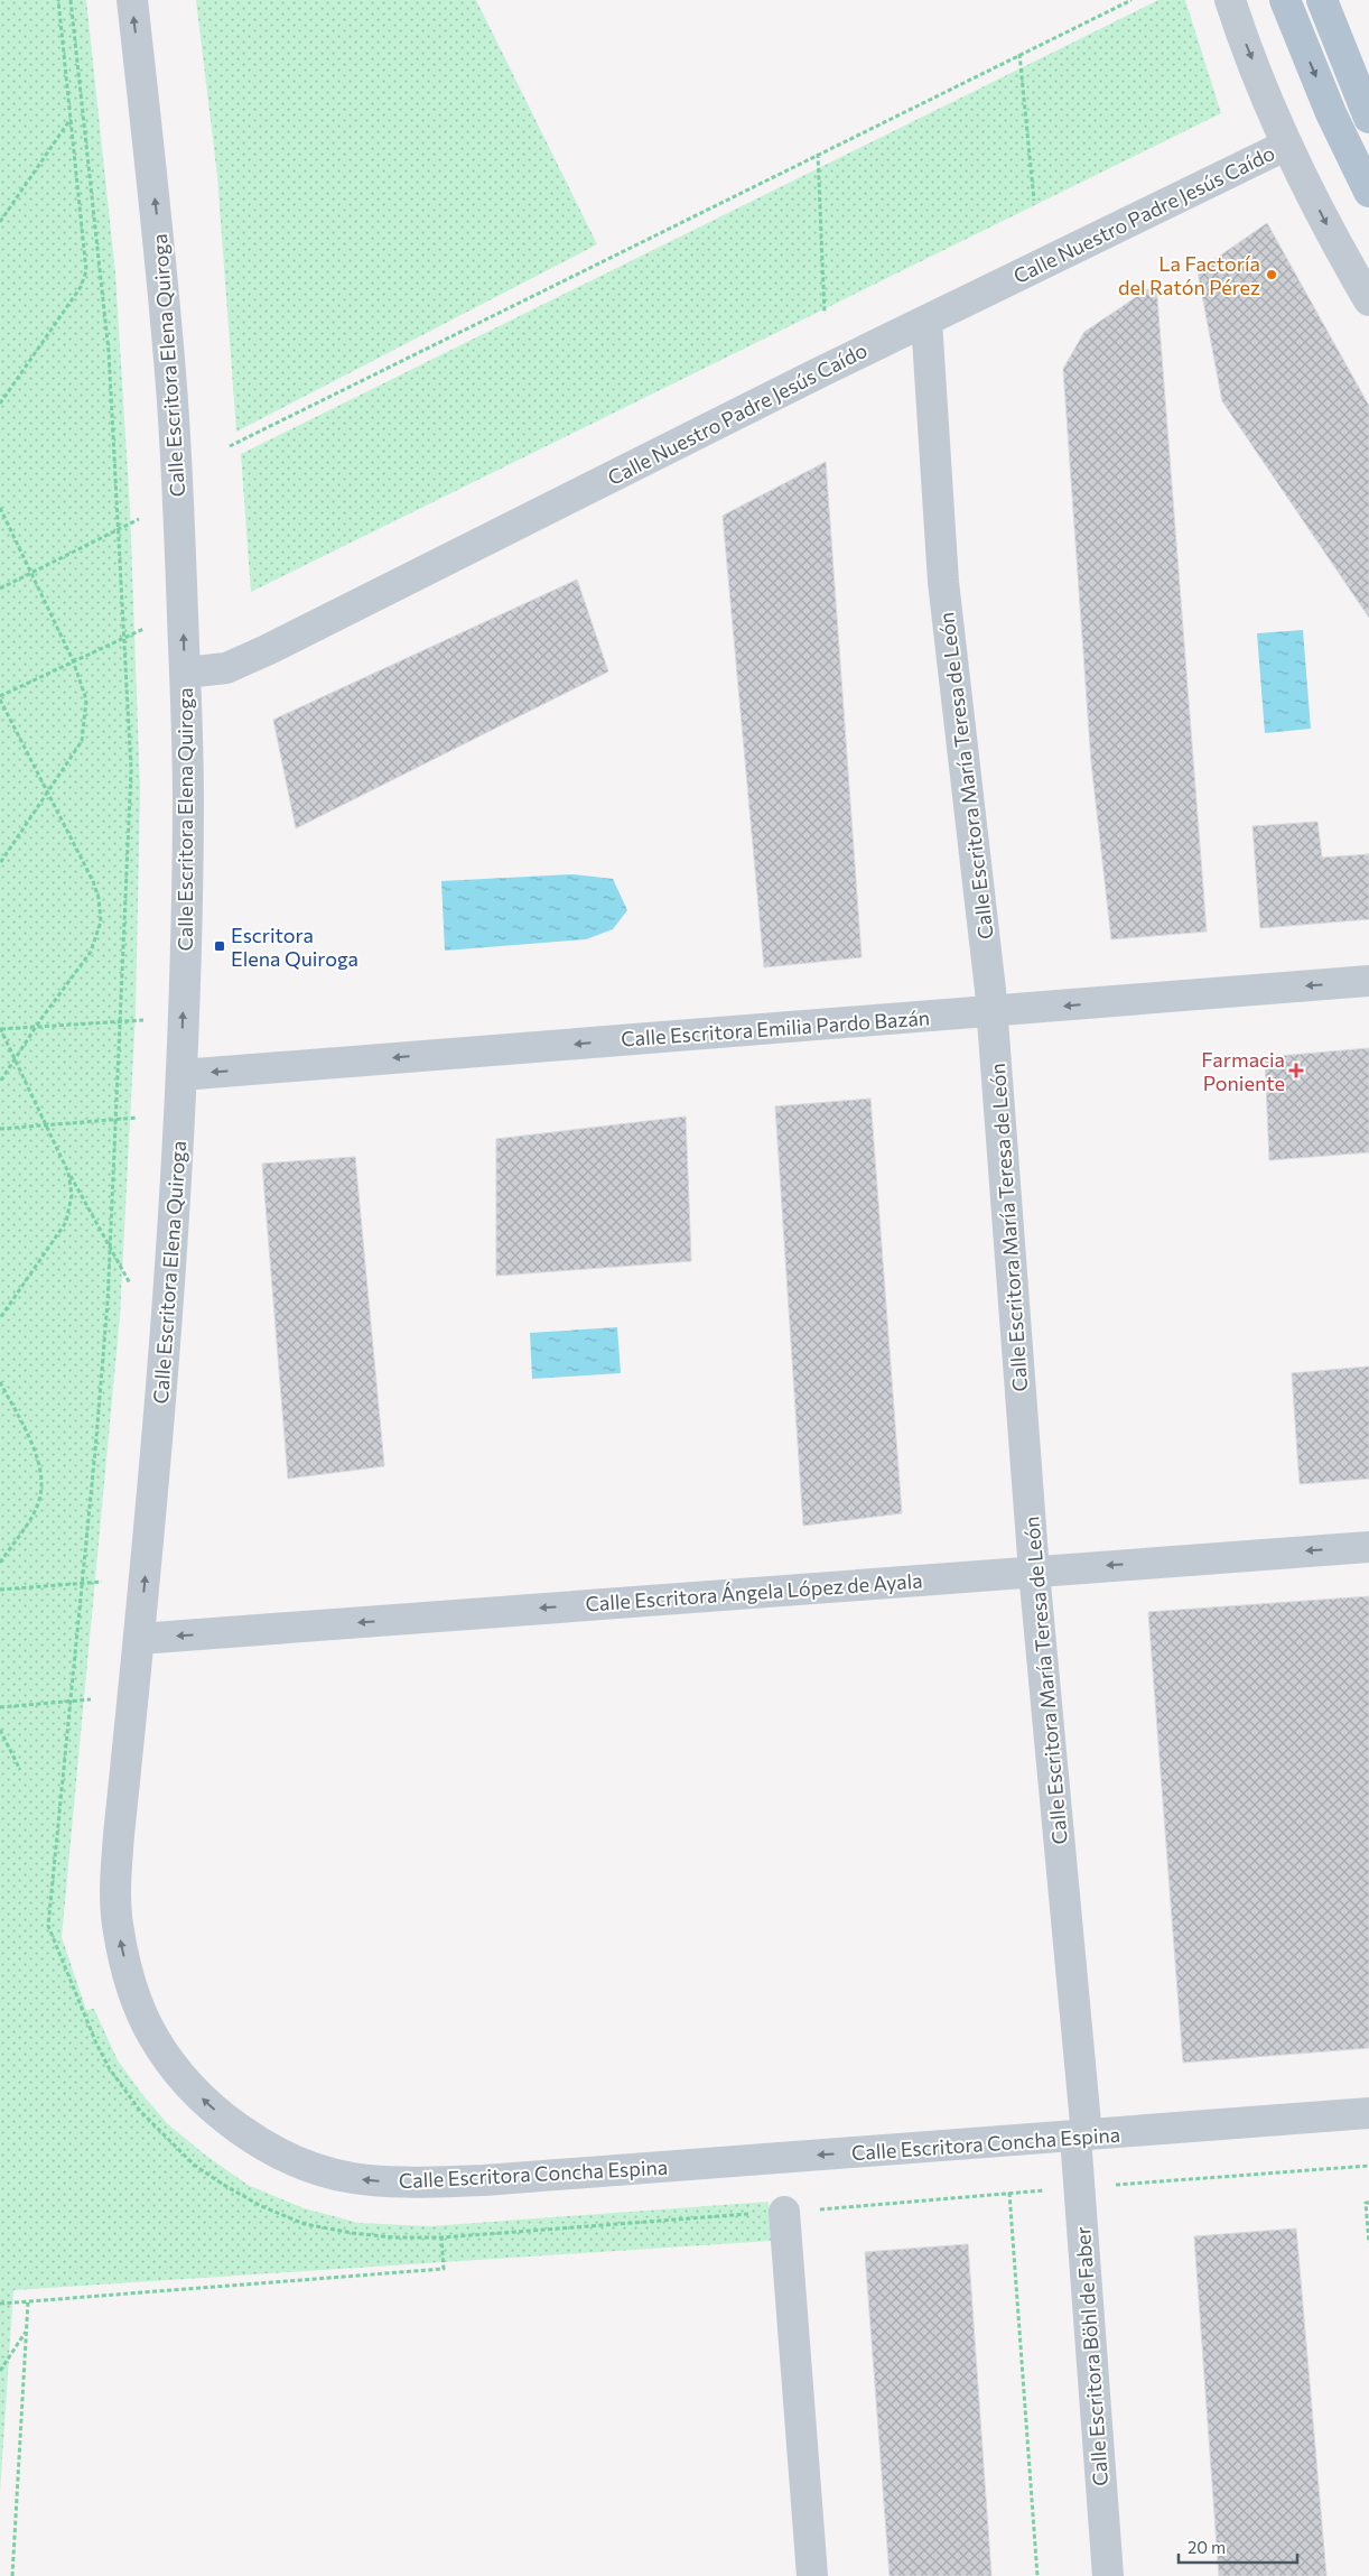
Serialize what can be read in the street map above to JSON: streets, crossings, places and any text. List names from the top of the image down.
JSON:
{
  "streets": {
    "street": [
      "Calle Nuestro Padre Jesús Caído",
      "Calle Escritora Elena Quiroga",
      "Calle Escritora María Teresa de León",
      "Calle Escritora Emilia Pardo Bazán",
      "Calle Escritora Ángela López de Ayala",
      "Calle Escritora Concha Espina",
      "Calle Escritora Böhl de Faber"
    ]
  },
  "crossings": [
    ["Calle Nuestro Padre Jesús Caído", "Calle Escritora Elena Quiroga"],
    ["Calle Nuestro Padre Jesús Caído", "Calle Escritora María Teresa de León"],
    ["Calle Escritora Elena Quiroga", "Calle Escritora Emilia Pardo Bazán"],
    ["Calle Escritora Elena Quiroga", "Calle Escritora Ángela López de Ayala"],
    ["Calle Escritora Elena Quiroga", "Calle Escritora Concha Espina"],
    ["Calle Escritora María Teresa de León", "Calle Escritora Emilia Pardo Bazán"],
    ["Calle Escritora María Teresa de León", "Calle Escritora Ángela López de Ayala"],
    ["Calle Escritora María Teresa de León", "Calle Escritora Concha Espina"],
    ["Calle Escritora María Teresa de León", "Calle Escritora Böhl de Faber"],
    ["Calle Escritora Ángela López de Ayala", "Calle Escritora Concha Espina"],
    ["Calle Escritora Concha Espina", "Calle Escritora Böhl de Faber"]
  ],
  "one_way": ["Calle Escritora Elena Quiroga", "Calle Escritora Emilia Pardo Bazán", "Calle Escritora Ángela López de Ayala"],
  "places": {
    "other": ["La Factoría del Ratón Pérez"],
    "transit": ["Escritora Elena Quiroga"],
    "health": ["Farmacia Poniente"]
  },
  "scale_bar": "20 m"
}
